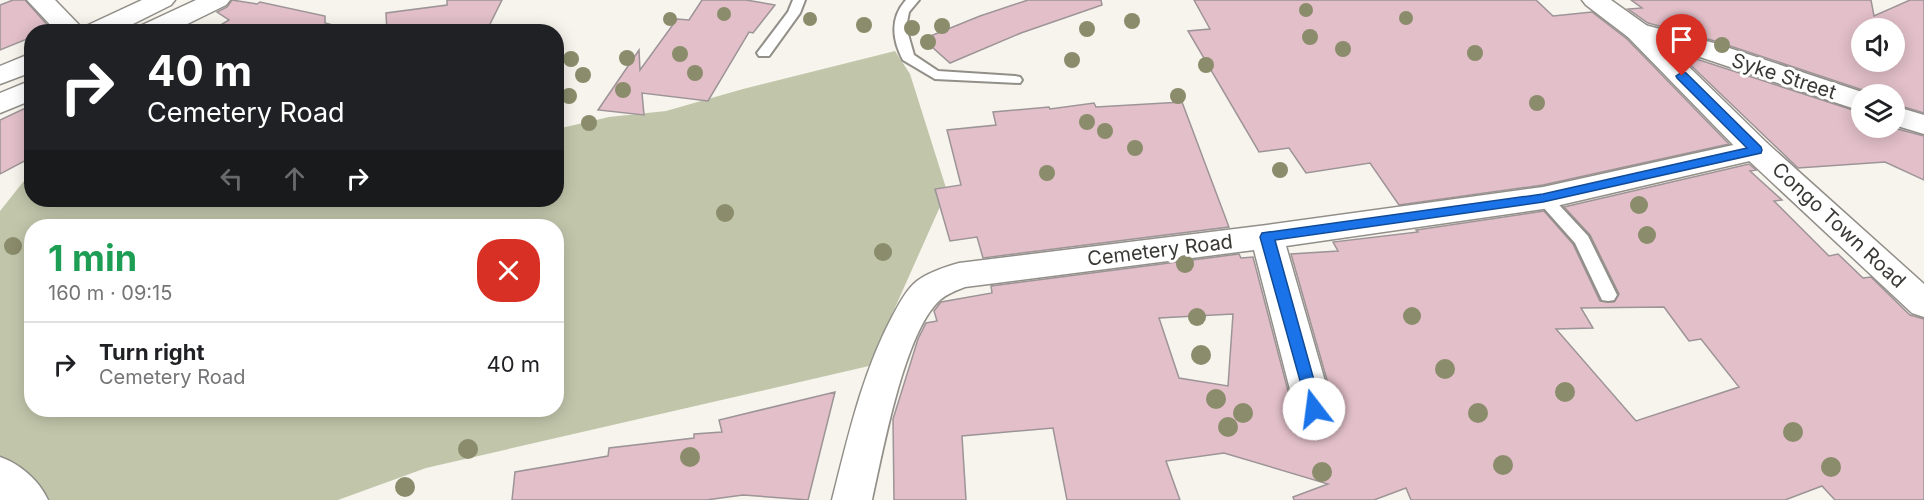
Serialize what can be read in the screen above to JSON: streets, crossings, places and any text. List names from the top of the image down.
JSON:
{
  "streets": {
    "street": ["Syke Street", "Congo Town Road", "Cemetery Road"]
  },
  "crossings": [
    ["Syke Street", "Congo Town Road"],
    ["Congo Town Road", "Cemetery Road"]
  ],
  "page": {
    "turn": ["40 m", "Cemetery Road"],
    "heading": ["1 min", "160 m · 09:15"],
    "list": [
      {
        "name": "Turn right",
        "note": "Cemetery Road",
        "value": "40 m"
      }
    ]
  }
}
